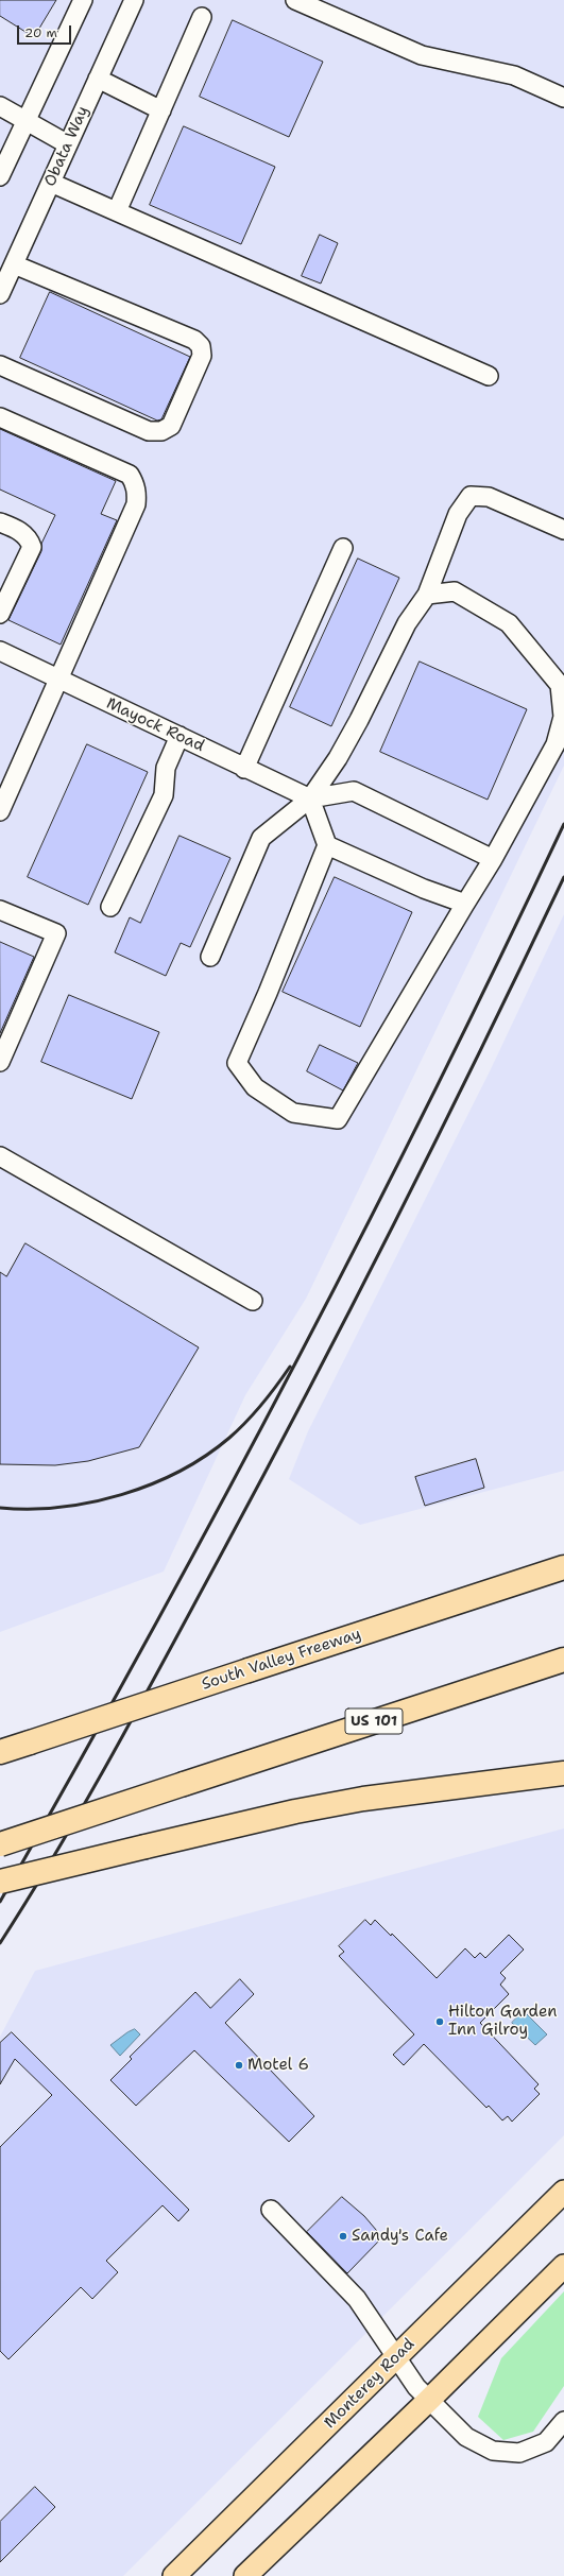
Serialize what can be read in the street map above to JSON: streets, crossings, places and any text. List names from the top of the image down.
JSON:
{
  "streets": {
    "highway": ["South Valley Freeway", "US 101"],
    "main road": ["Monterey Road"],
    "street": ["Obata Way", "Mayock Road"]
  },
  "places": ["Hilton Garden Inn Gilroy", "Motel 6", "Sandy's Cafe"],
  "scale_bar": "20 m"
}
